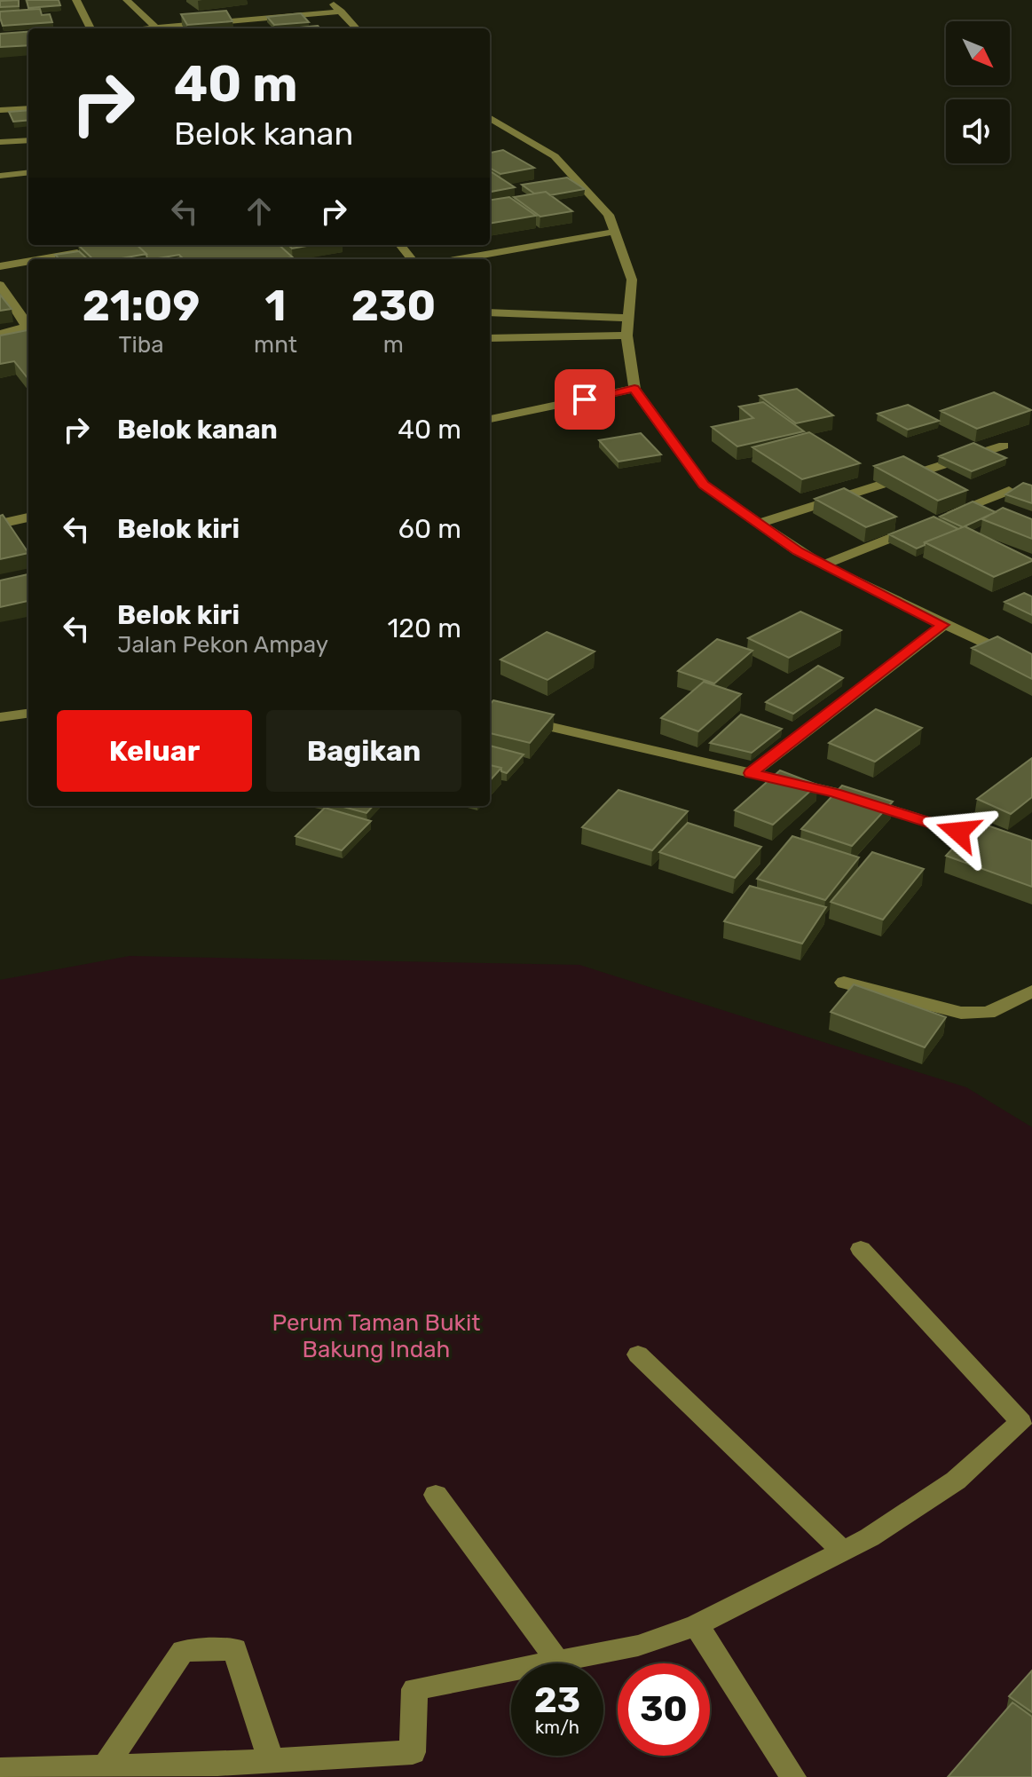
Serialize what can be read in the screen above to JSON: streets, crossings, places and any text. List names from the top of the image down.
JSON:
{
  "parks": ["Perum Taman Bukit Bakung Indah"],
  "north": "bottom right",
  "page": {
    "turn": ["40 m", "Belok kanan"],
    "eta": [
      "21:09",
      "Tiba",
      "1",
      "mnt",
      "230",
      "m"
    ],
    "list": [
      {
        "name": "Belok kanan",
        "value": "40 m"
      },
      {
        "name": "Belok kiri",
        "value": "60 m"
      },
      {
        "name": "Belok kiri",
        "note": "Jalan Pekon Ampay",
        "value": "120 m"
      }
    ],
    "buttons": ["Keluar", "Bagikan"],
    "speed": "23 km/h",
    "limit": "30"
  }
}
